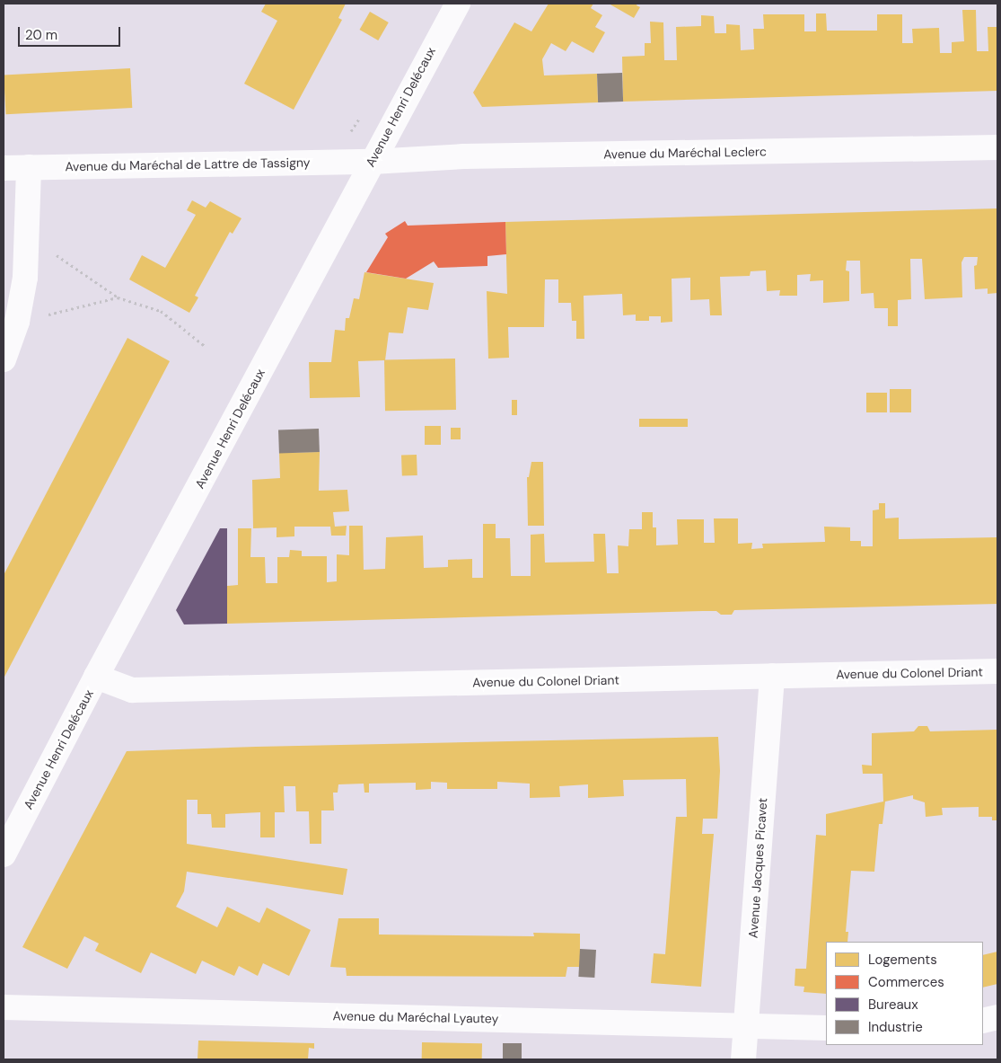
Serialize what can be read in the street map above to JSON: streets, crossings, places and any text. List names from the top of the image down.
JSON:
{
  "streets": {
    "street": [
      "Avenue Henri Delécaux",
      "Avenue du Maréchal Leclerc",
      "Avenue du Maréchal de Lattre de Tassigny",
      "Avenue du Colonel Driant",
      "Avenue Jacques Picavet",
      "Avenue du Maréchal Lyautey"
    ]
  },
  "crossings": [
    ["Avenue Henri Delécaux", "Avenue du Maréchal Leclerc"],
    ["Avenue Henri Delécaux", "Avenue du Maréchal de Lattre de Tassigny"],
    ["Avenue Henri Delécaux", "Avenue du Colonel Driant"],
    ["Avenue du Maréchal Leclerc", "Avenue du Maréchal de Lattre de Tassigny"],
    ["Avenue du Colonel Driant", "Avenue Jacques Picavet"],
    ["Avenue Jacques Picavet", "Avenue du Maréchal Lyautey"]
  ],
  "legend": [
    "Logements",
    "Commerces",
    "Bureaux",
    "Industrie"
  ],
  "scale_bar": "20 m"
}
